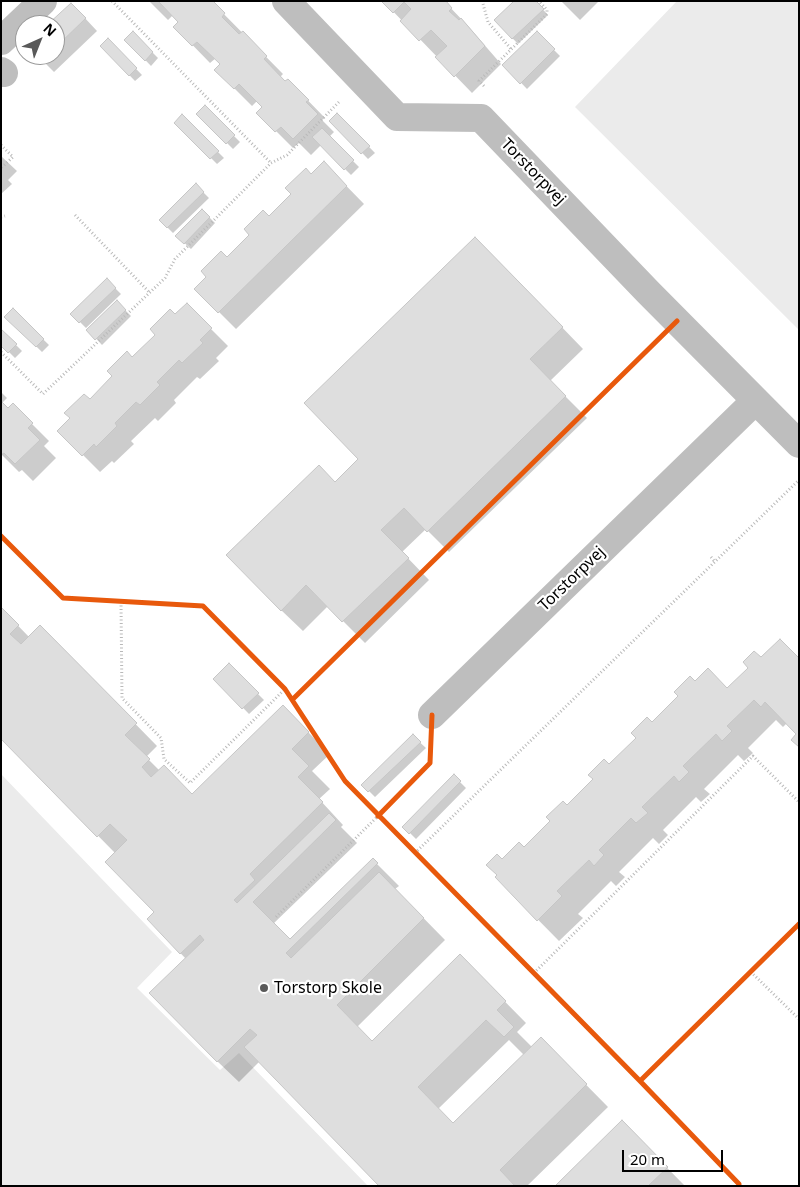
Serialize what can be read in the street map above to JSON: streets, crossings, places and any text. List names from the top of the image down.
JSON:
{
  "streets": {
    "street": ["Torstorpvej"]
  },
  "places": ["Torstorp Skole"],
  "scale_bar": "20 m",
  "north": "top right"
}
